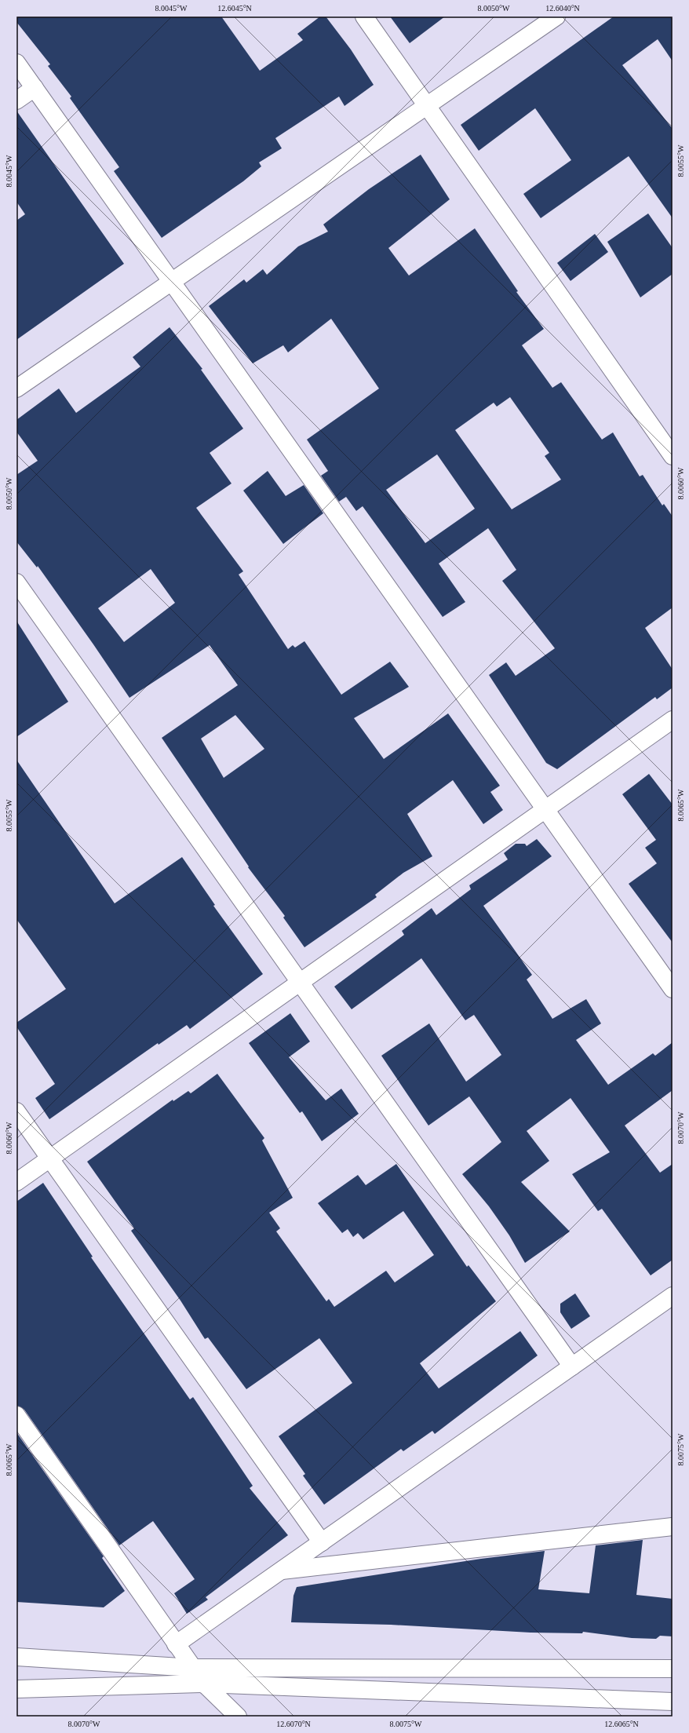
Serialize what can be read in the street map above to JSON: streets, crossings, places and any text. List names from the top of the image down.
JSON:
{
  "coordinates": [
    "8.0045°W",
    "12.6045°N",
    "8.0050°W",
    "12.6040°N",
    "8.0055°W",
    "8.0060°W",
    "8.0065°W",
    "8.0070°W",
    "8.0075°W",
    "12.6070°N",
    "12.6065°N"
  ]
}
